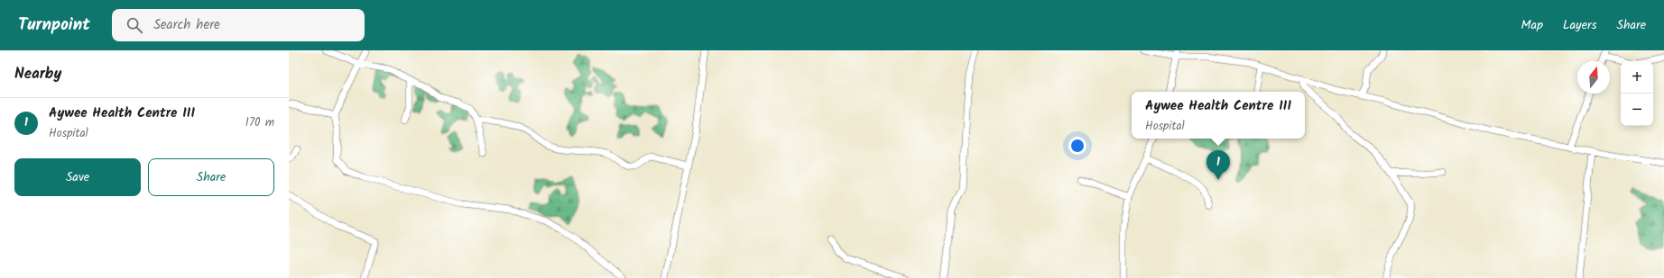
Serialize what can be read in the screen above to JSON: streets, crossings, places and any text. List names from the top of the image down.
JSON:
{
  "north": "top",
  "page": {
    "header": "Turnpoint",
    "search": "Search here",
    "nav": ["Map", "Layers", "Share"],
    "heading": "Nearby",
    "map_buttons": ["+", "−"],
    "popup": ["Aywee Health Centre III", "Hospital"],
    "list": [
      {
        "mark": "1",
        "name": "Aywee Health Centre III",
        "note": "Hospital",
        "value": "170 m"
      }
    ],
    "buttons": ["Save", "Share"],
    "pins": "1"
  }
}
